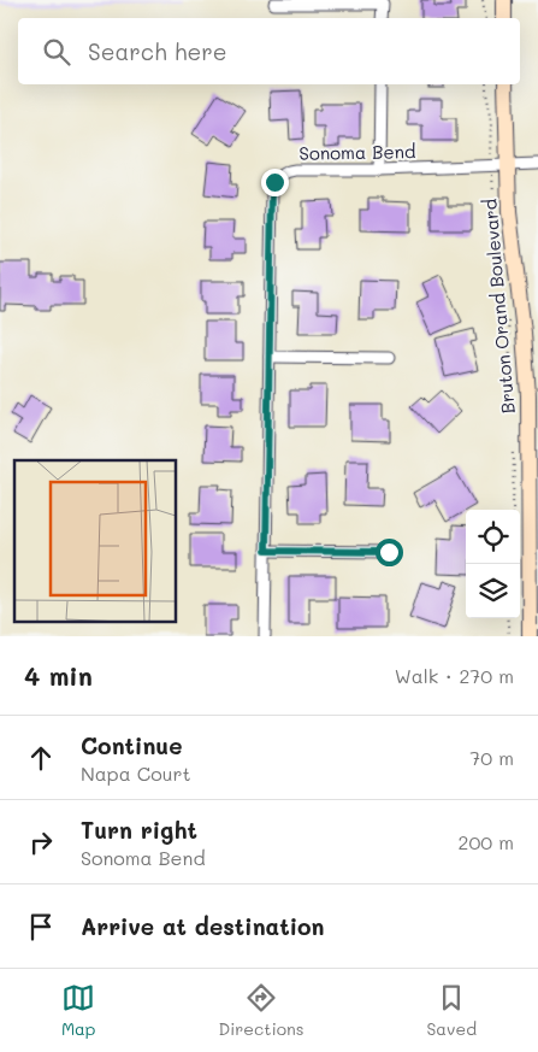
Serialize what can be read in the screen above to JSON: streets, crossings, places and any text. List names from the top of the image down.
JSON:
{
  "streets": {
    "main road": ["Bruton Orand Boulevard"],
    "street": ["Sonoma Bend"]
  },
  "crossings": [
    ["Sonoma Bend", "Bruton Orand Boulevard"]
  ],
  "page": {
    "search": "Search here",
    "heading": ["4 min", "Walk · 270 m"],
    "list": [
      ["Continue", "Napa Court", "70 m"],
      ["Turn right", "Sonoma Bend", "200 m"],
      "Arrive at destination"
    ],
    "nav": ["Map", "Directions", "Saved"]
  }
}
